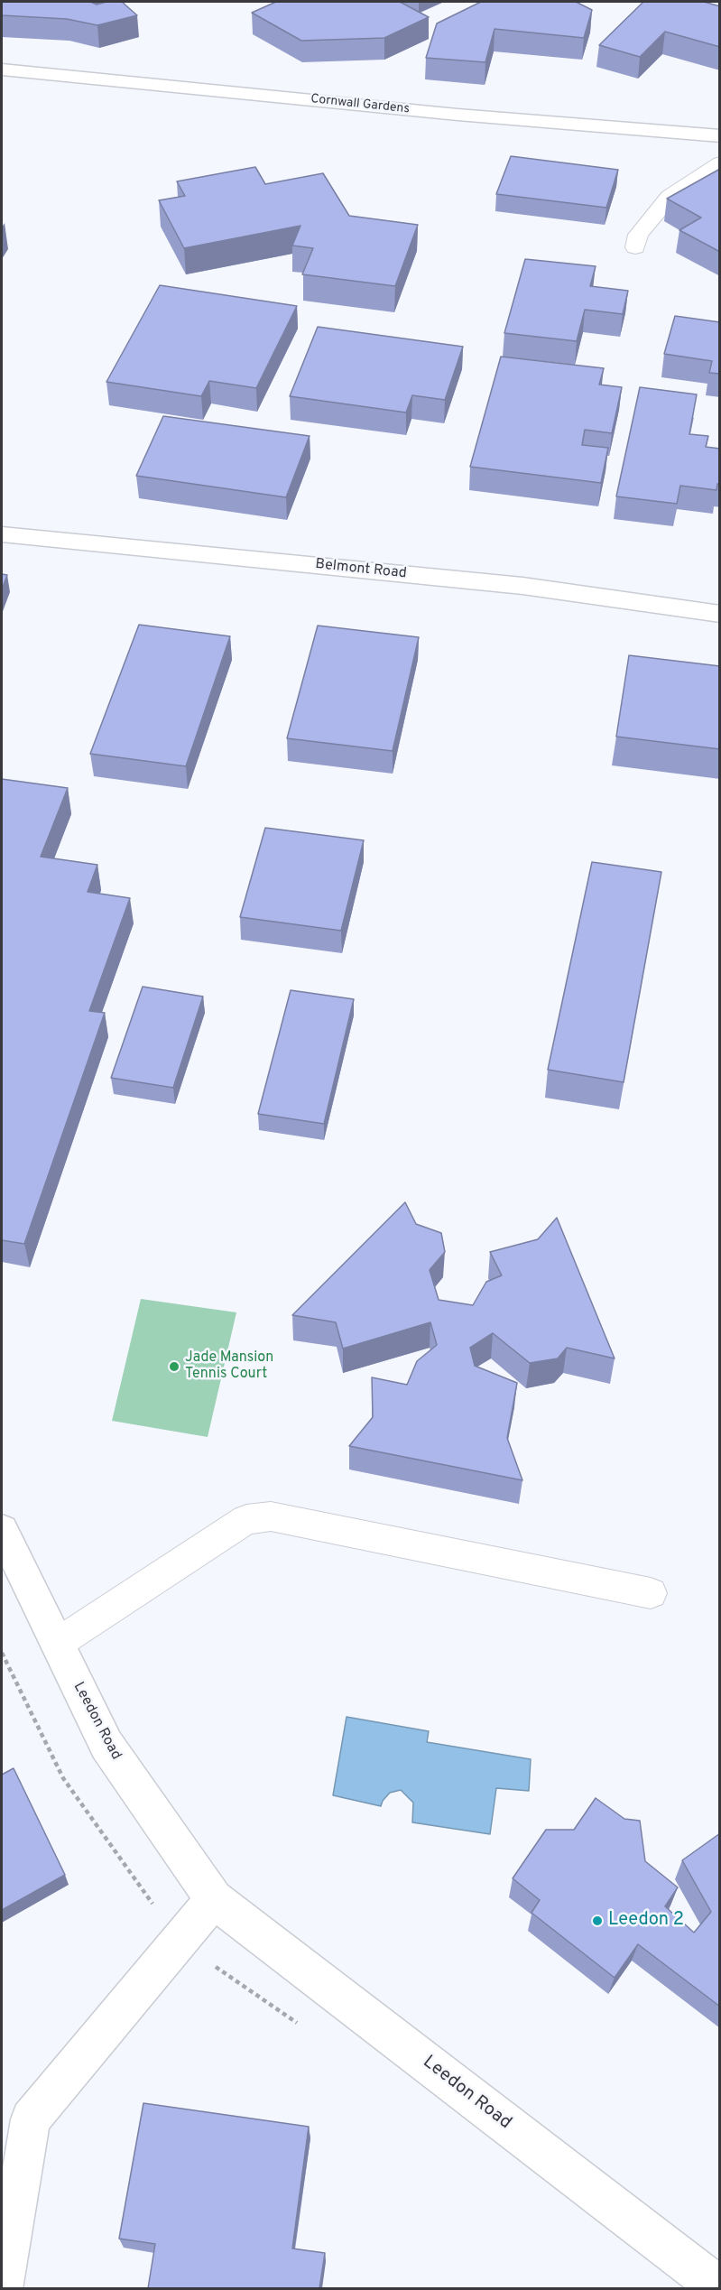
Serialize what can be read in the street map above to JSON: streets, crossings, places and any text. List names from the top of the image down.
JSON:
{
  "streets": {
    "street": ["Cornwall Gardens", "Belmont Road", "Leedon Road"]
  },
  "places": ["Jade Mansion Tennis Court", "Leedon 2"]
}
